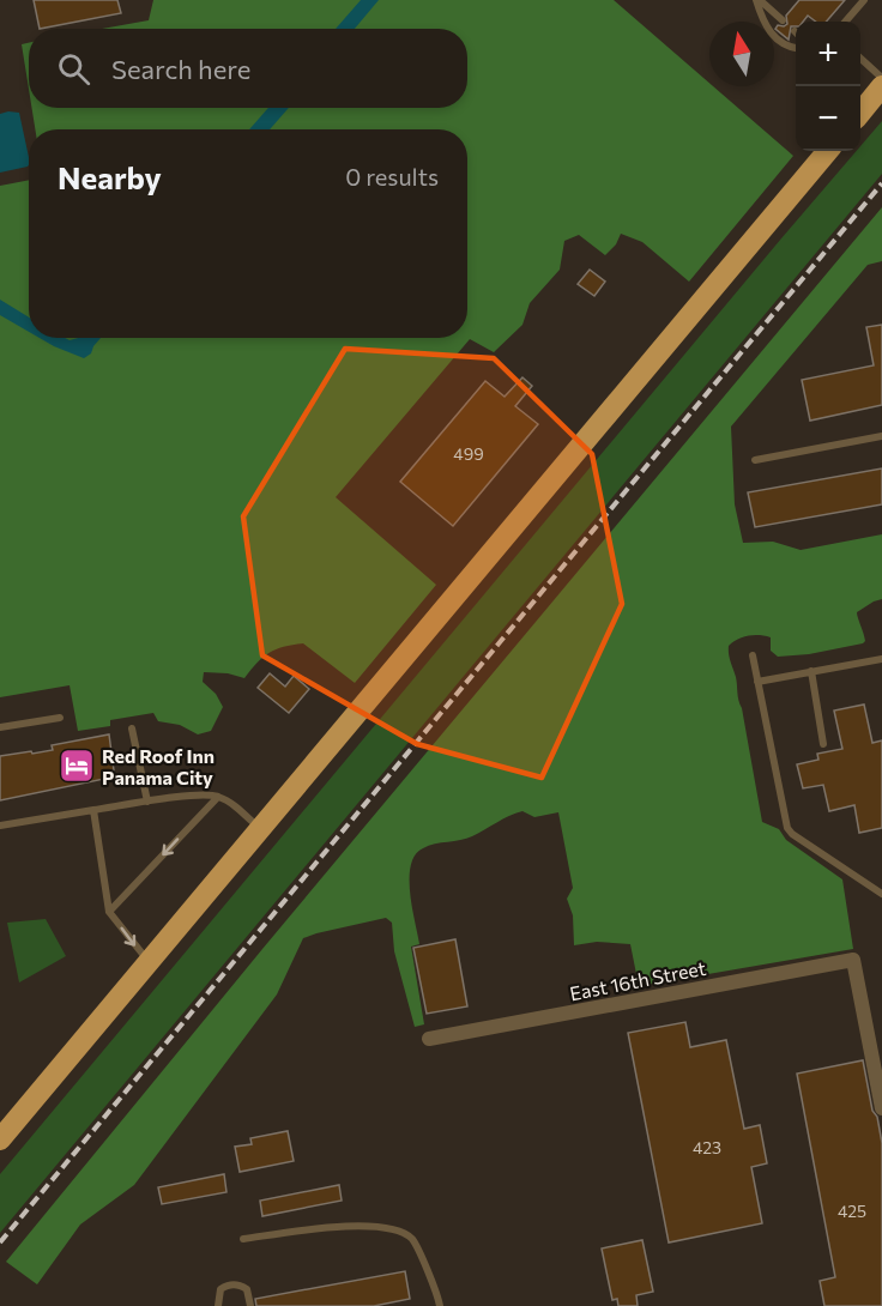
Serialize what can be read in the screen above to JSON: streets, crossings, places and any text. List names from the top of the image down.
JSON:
{
  "streets": {
    "street": ["East 16th Street"]
  },
  "places": {
    "hotel": ["Red Roof Inn Panama City"]
  },
  "house_numbers": ["499", "423", "425"],
  "north": "top",
  "page": {
    "map_buttons": ["+", "−"],
    "search": "Search here",
    "heading": ["Nearby", "0 results"]
  }
}
